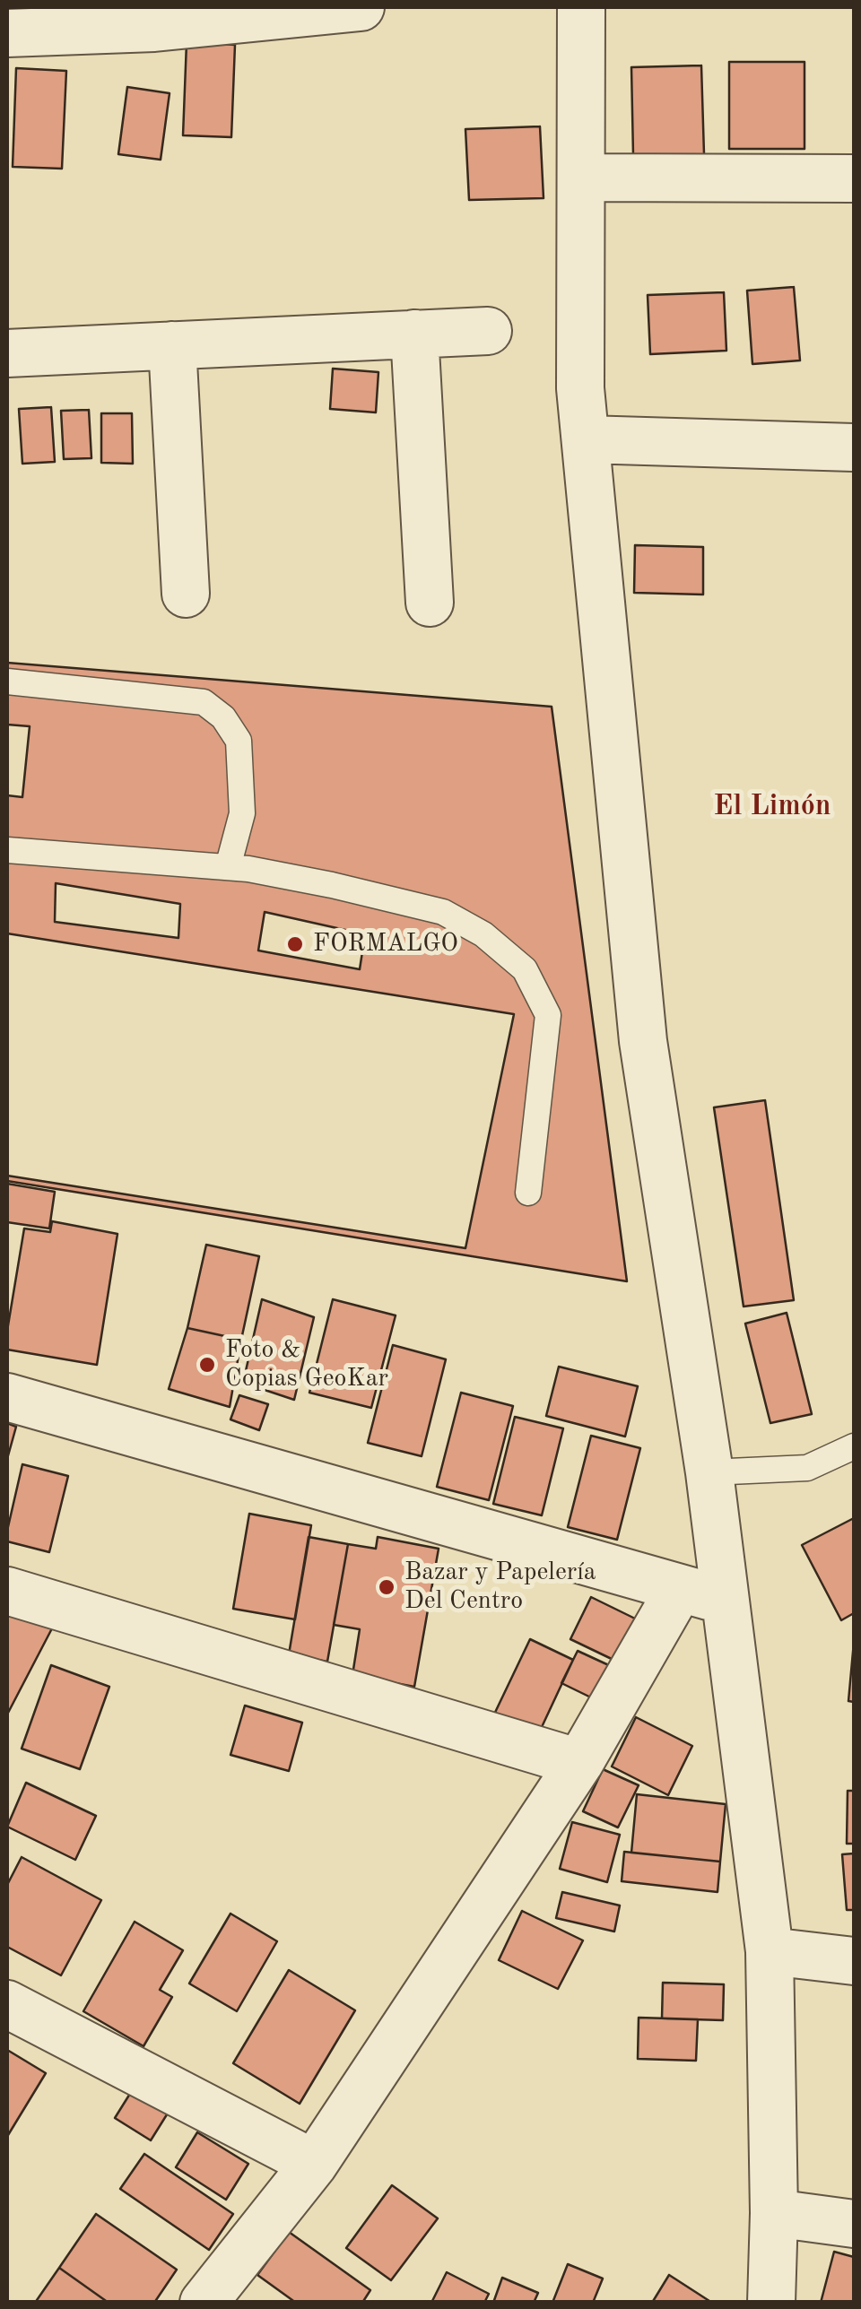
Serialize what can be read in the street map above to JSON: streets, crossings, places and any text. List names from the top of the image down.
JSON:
{
  "districts": ["El Limón"],
  "places": ["FORMALGO", "Foto & Copias GeoKar", "Bazar y Papelería Del Centro"]
}
